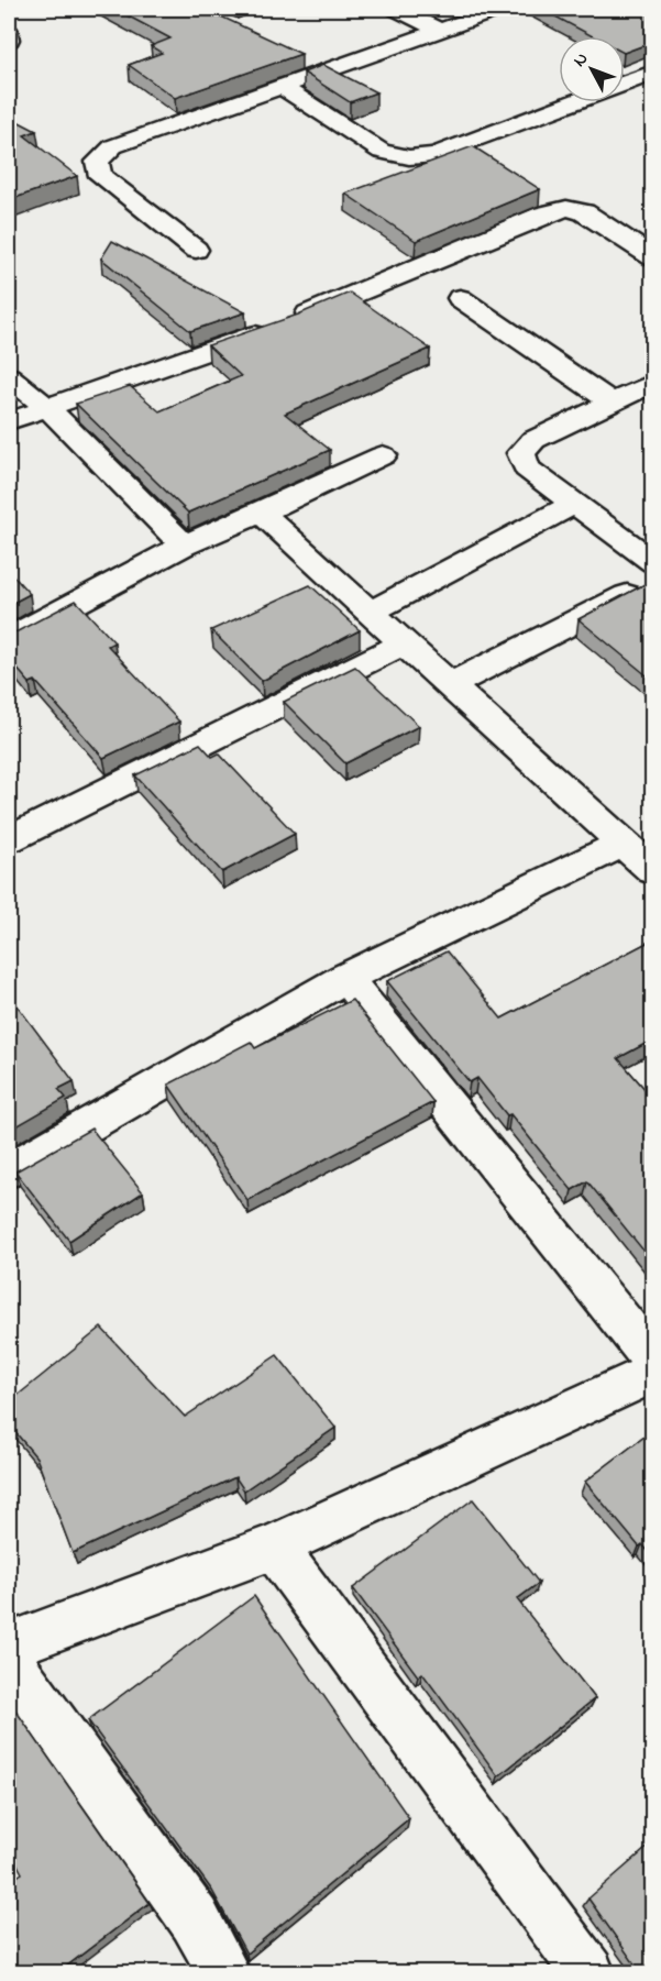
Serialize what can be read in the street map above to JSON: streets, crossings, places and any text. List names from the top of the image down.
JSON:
{
  "north": "top left"
}
